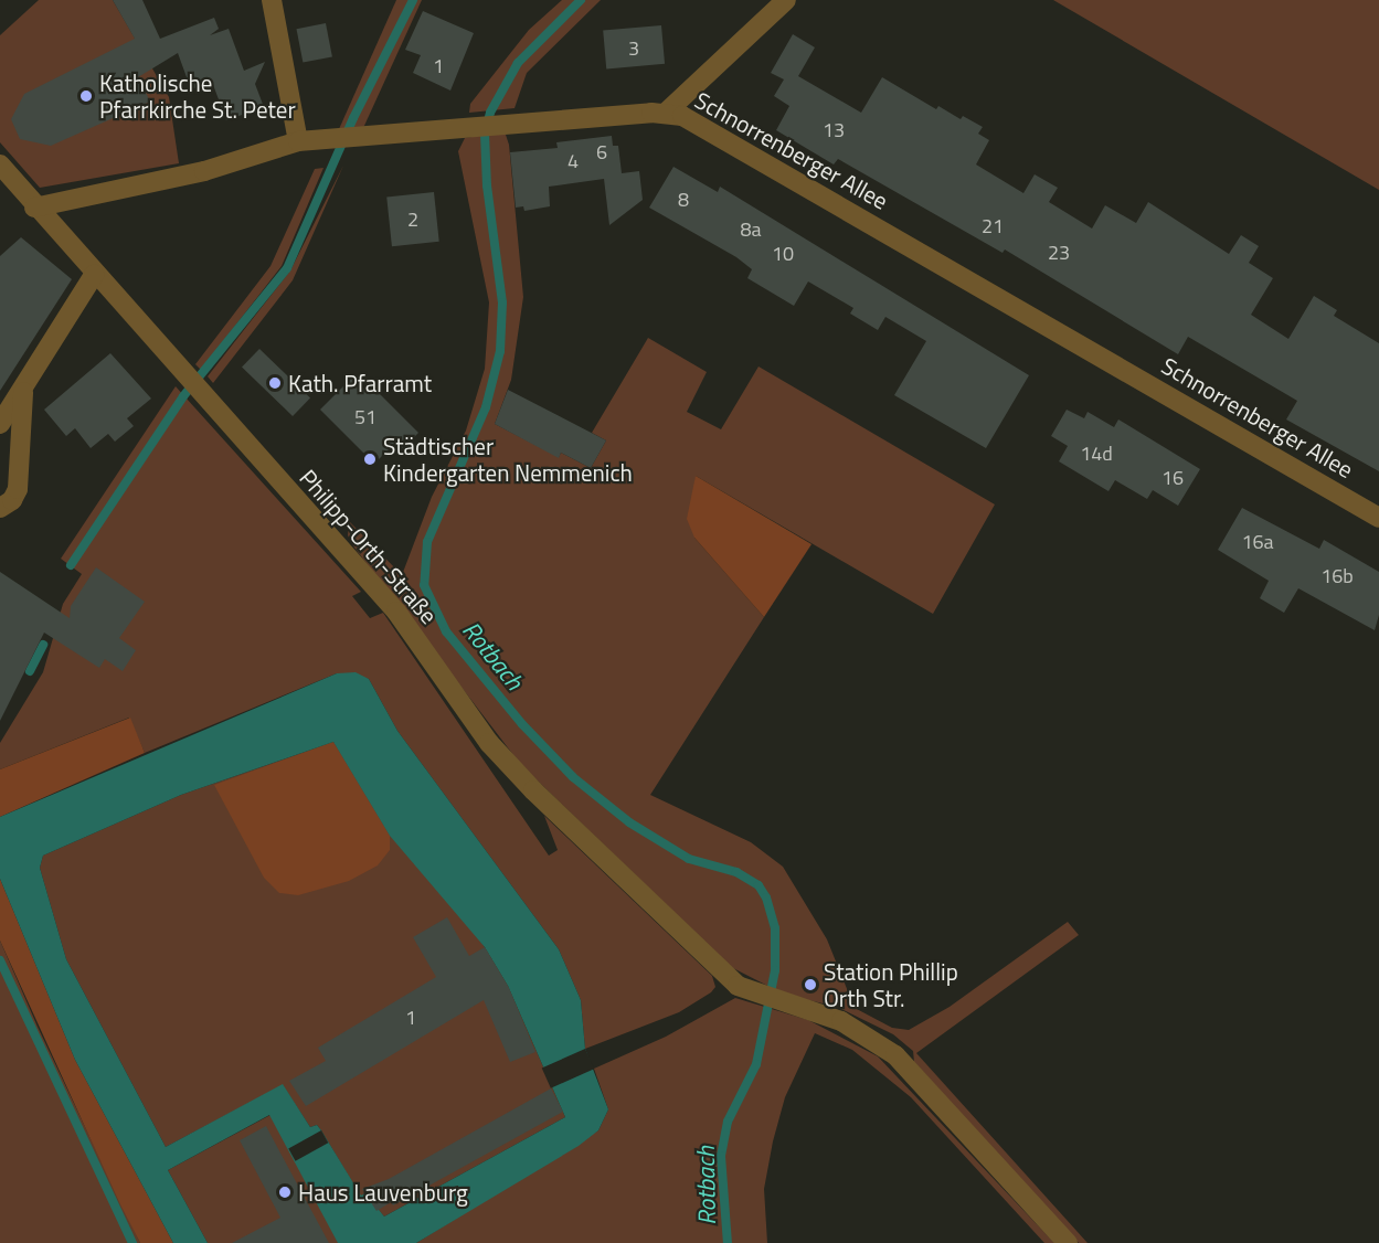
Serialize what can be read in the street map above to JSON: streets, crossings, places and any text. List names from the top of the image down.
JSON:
{
  "streets": {
    "street": ["Schnorrenberger Allee", "Philipp-Orth-Straße"]
  },
  "crossings": [
    ["Schnorrenberger Allee", "Philipp-Orth-Straße"]
  ],
  "water": ["Rotbach"],
  "places": [
    "Katholische Pfarrkirche St. Peter",
    "Kath. Pfarramt",
    "Städtischer Kindergarten Nemmenich",
    "Station Phillip Orth Str.",
    "Haus Lauvenburg"
  ],
  "house_numbers": [
    "3",
    "1",
    "13",
    "6",
    "4",
    "8",
    "2",
    "21",
    "8a",
    "23",
    "10",
    "51",
    "14d",
    "16",
    "16a",
    "16b",
    "1"
  ]
}
